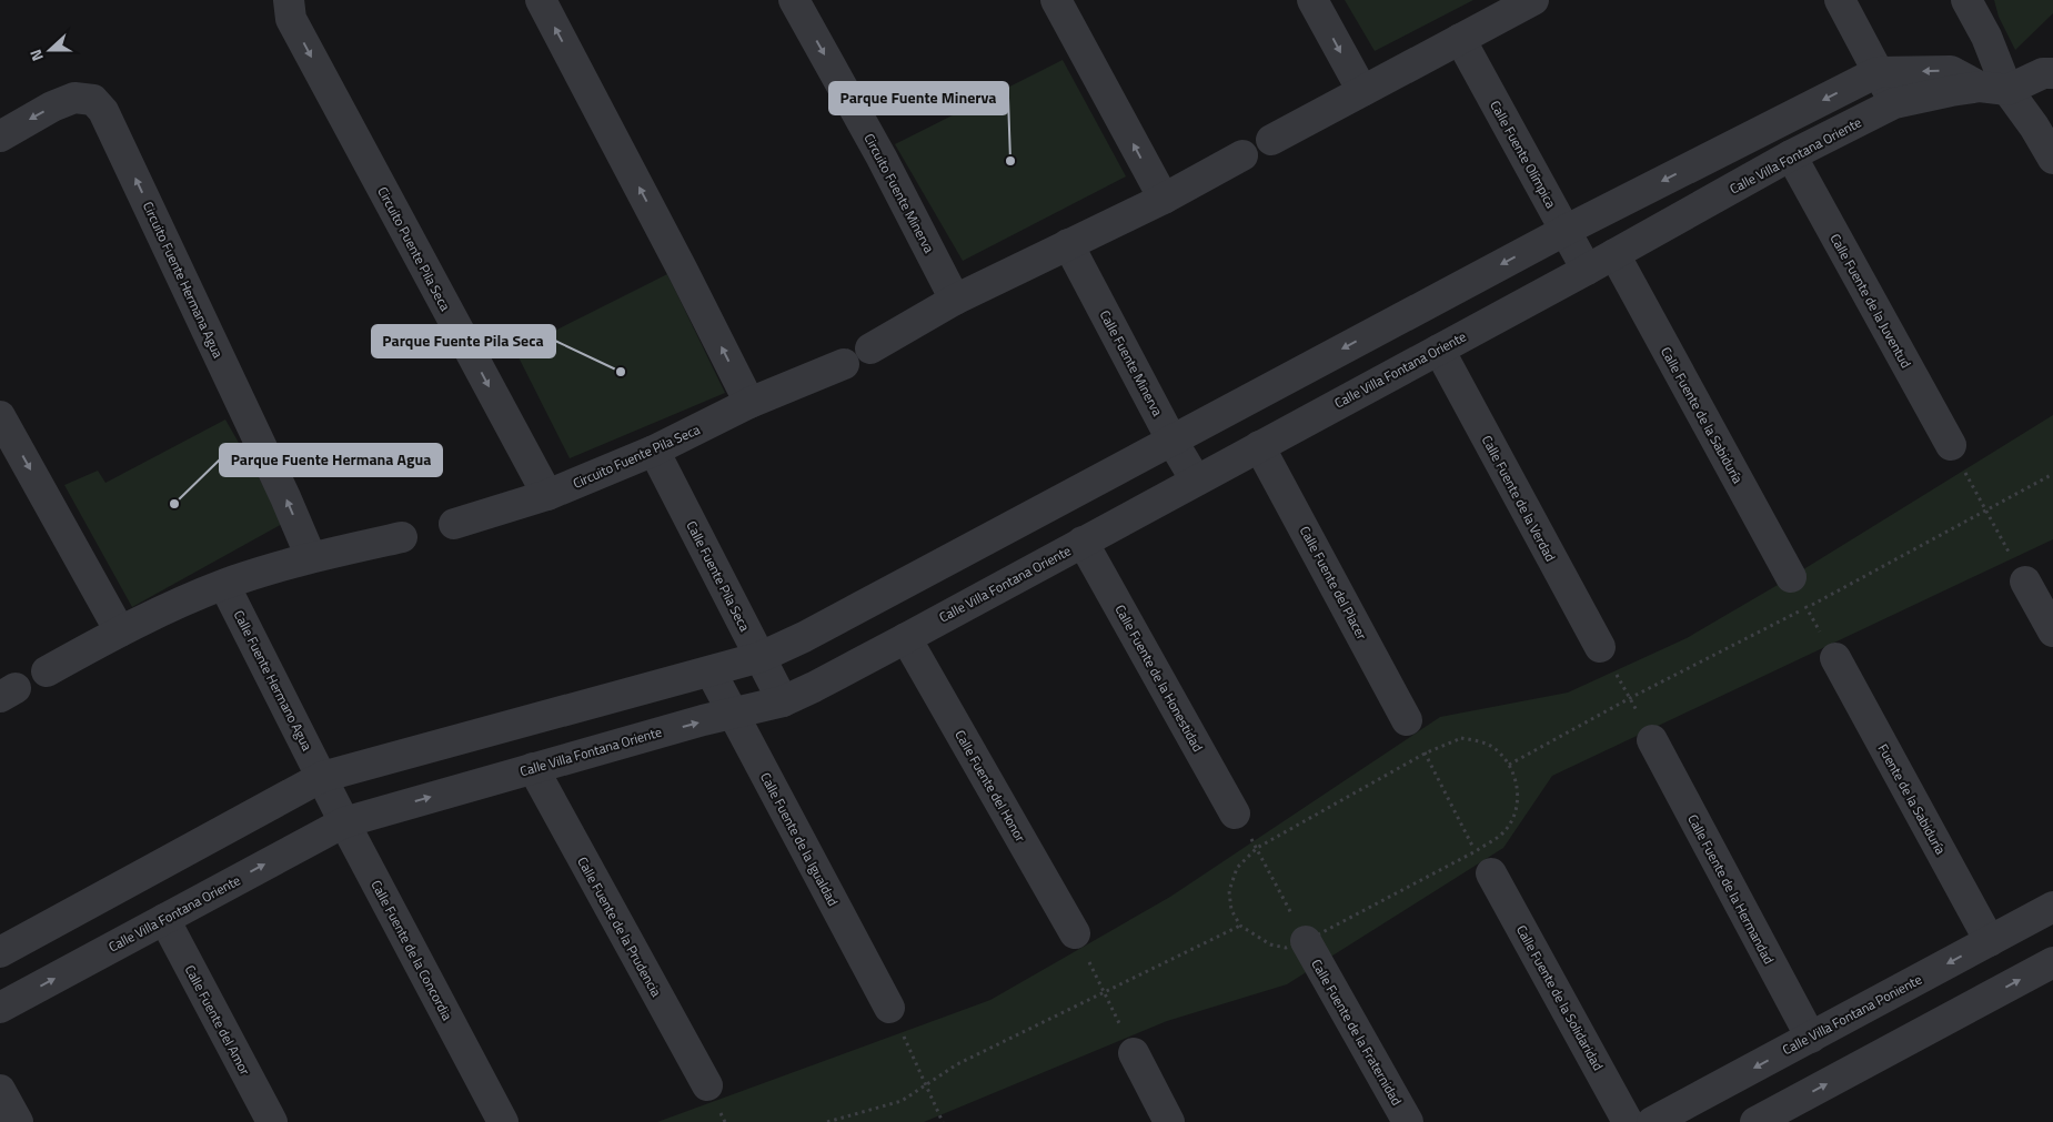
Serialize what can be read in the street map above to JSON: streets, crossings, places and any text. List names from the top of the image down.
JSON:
{
  "streets": {
    "street": [
      "Calle Fuente Olímpica",
      "Calle Villa Fontana Oriente",
      "Circuito Fuente Minerva",
      "Circuito Puente Pila Seca",
      "Circuito Fuente Hermana Agua",
      "Calle Fuente de la Juventud",
      "Calle Fuente Minerva",
      "Calle Fuente de la Sabiduría",
      "Circuito Fuente Pila Seca",
      "Calle Fuente de la Verdad",
      "Calle Fuente Pila Seca",
      "Calle Fuente del Placer",
      "Calle Fuente de la Honestidad",
      "Calle Fuente Hermano Agua",
      "Calle Fuente del Honor",
      "Fuente de la Sabiduría",
      "Calle Fuente de la Igualdad",
      "Calle Fuente de la Hermandad",
      "Calle Fuente de la Prudencia",
      "Calle Fuente de la Concordia",
      "Calle Fuente de la Solidaridad",
      "Calle Villa Fontana Poniente",
      "Calle Fuente del Amor",
      "Calle Fuente de la Fraternidad"
    ]
  },
  "crossings": [
    ["Calle Fuente Olímpica", "Calle Villa Fontana Oriente"],
    ["Calle Villa Fontana Oriente", "Calle Fuente de la Juventud"],
    ["Calle Villa Fontana Oriente", "Calle Fuente Minerva"],
    ["Calle Villa Fontana Oriente", "Calle Fuente de la Sabiduría"],
    ["Calle Villa Fontana Oriente", "Calle Fuente de la Verdad"],
    ["Calle Villa Fontana Oriente", "Calle Fuente Pila Seca"],
    ["Calle Villa Fontana Oriente", "Calle Fuente del Placer"],
    ["Calle Villa Fontana Oriente", "Calle Fuente de la Honestidad"],
    ["Calle Villa Fontana Oriente", "Calle Fuente del Honor"],
    ["Calle Villa Fontana Oriente", "Calle Fuente de la Igualdad"],
    ["Calle Villa Fontana Oriente", "Calle Fuente de la Prudencia"],
    ["Calle Villa Fontana Oriente", "Calle Fuente de la Concordia"],
    ["Calle Villa Fontana Oriente", "Calle Fuente del Amor"],
    ["Circuito Puente Pila Seca", "Circuito Fuente Pila Seca"],
    ["Circuito Fuente Pila Seca", "Calle Fuente Pila Seca"],
    ["Calle Fuente Hermano Agua", "Calle Fuente de la Concordia"],
    ["Fuente de la Sabiduría", "Calle Villa Fontana Poniente"],
    ["Calle Fuente de la Hermandad", "Calle Villa Fontana Poniente"]
  ],
  "places": ["Parque Fuente Minerva", "Parque Fuente Pila Seca", "Parque Fuente Hermana Agua"],
  "north": "left"
}
